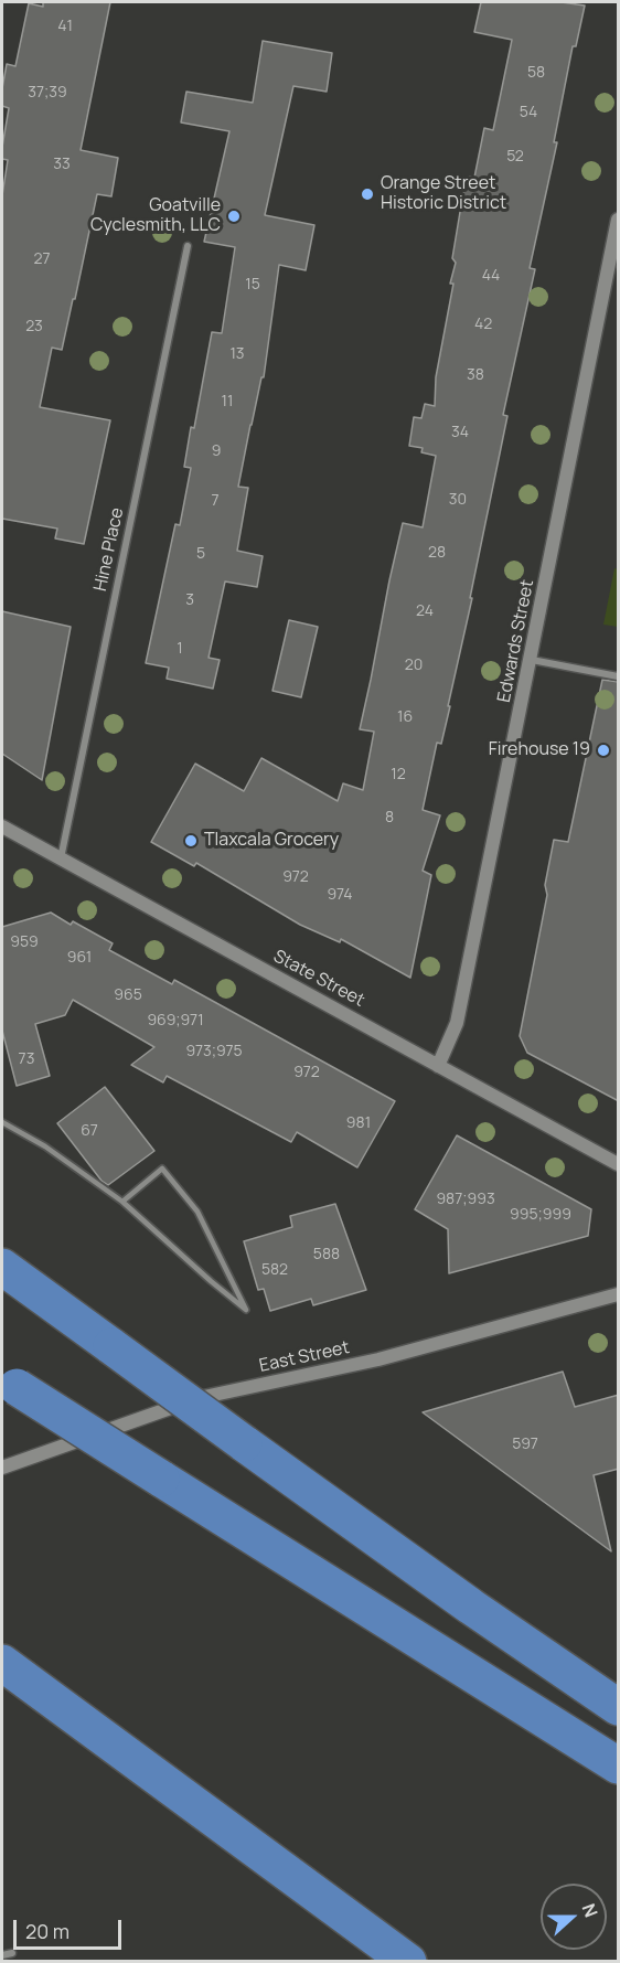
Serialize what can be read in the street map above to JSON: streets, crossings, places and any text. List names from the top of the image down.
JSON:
{
  "streets": {
    "main road": ["Edwards Street", "State Street", "East Street"],
    "street": ["Hine Place"]
  },
  "crossings": [
    ["Hine Place", "State Street"],
    ["Edwards Street", "State Street"]
  ],
  "places": [
    "Orange Street Historic District",
    "Goatville Cyclesmith, LLC",
    "Firehouse 19",
    "Tlaxcala Grocery"
  ],
  "house_numbers": [
    "41",
    "58",
    "37;39",
    "54",
    "52",
    "33",
    "27",
    "44",
    "15",
    "42",
    "23",
    "13",
    "38",
    "11",
    "34",
    "9",
    "30",
    "7",
    "28",
    "5",
    "3",
    "24",
    "1",
    "20",
    "16",
    "12",
    "8",
    "972",
    "974",
    "959",
    "961",
    "965",
    "969;971",
    "973;975",
    "73",
    "972",
    "981",
    "67",
    "987;993",
    "995;999",
    "588",
    "582",
    "597"
  ],
  "scale_bar": "20 m",
  "north": "right"
}
